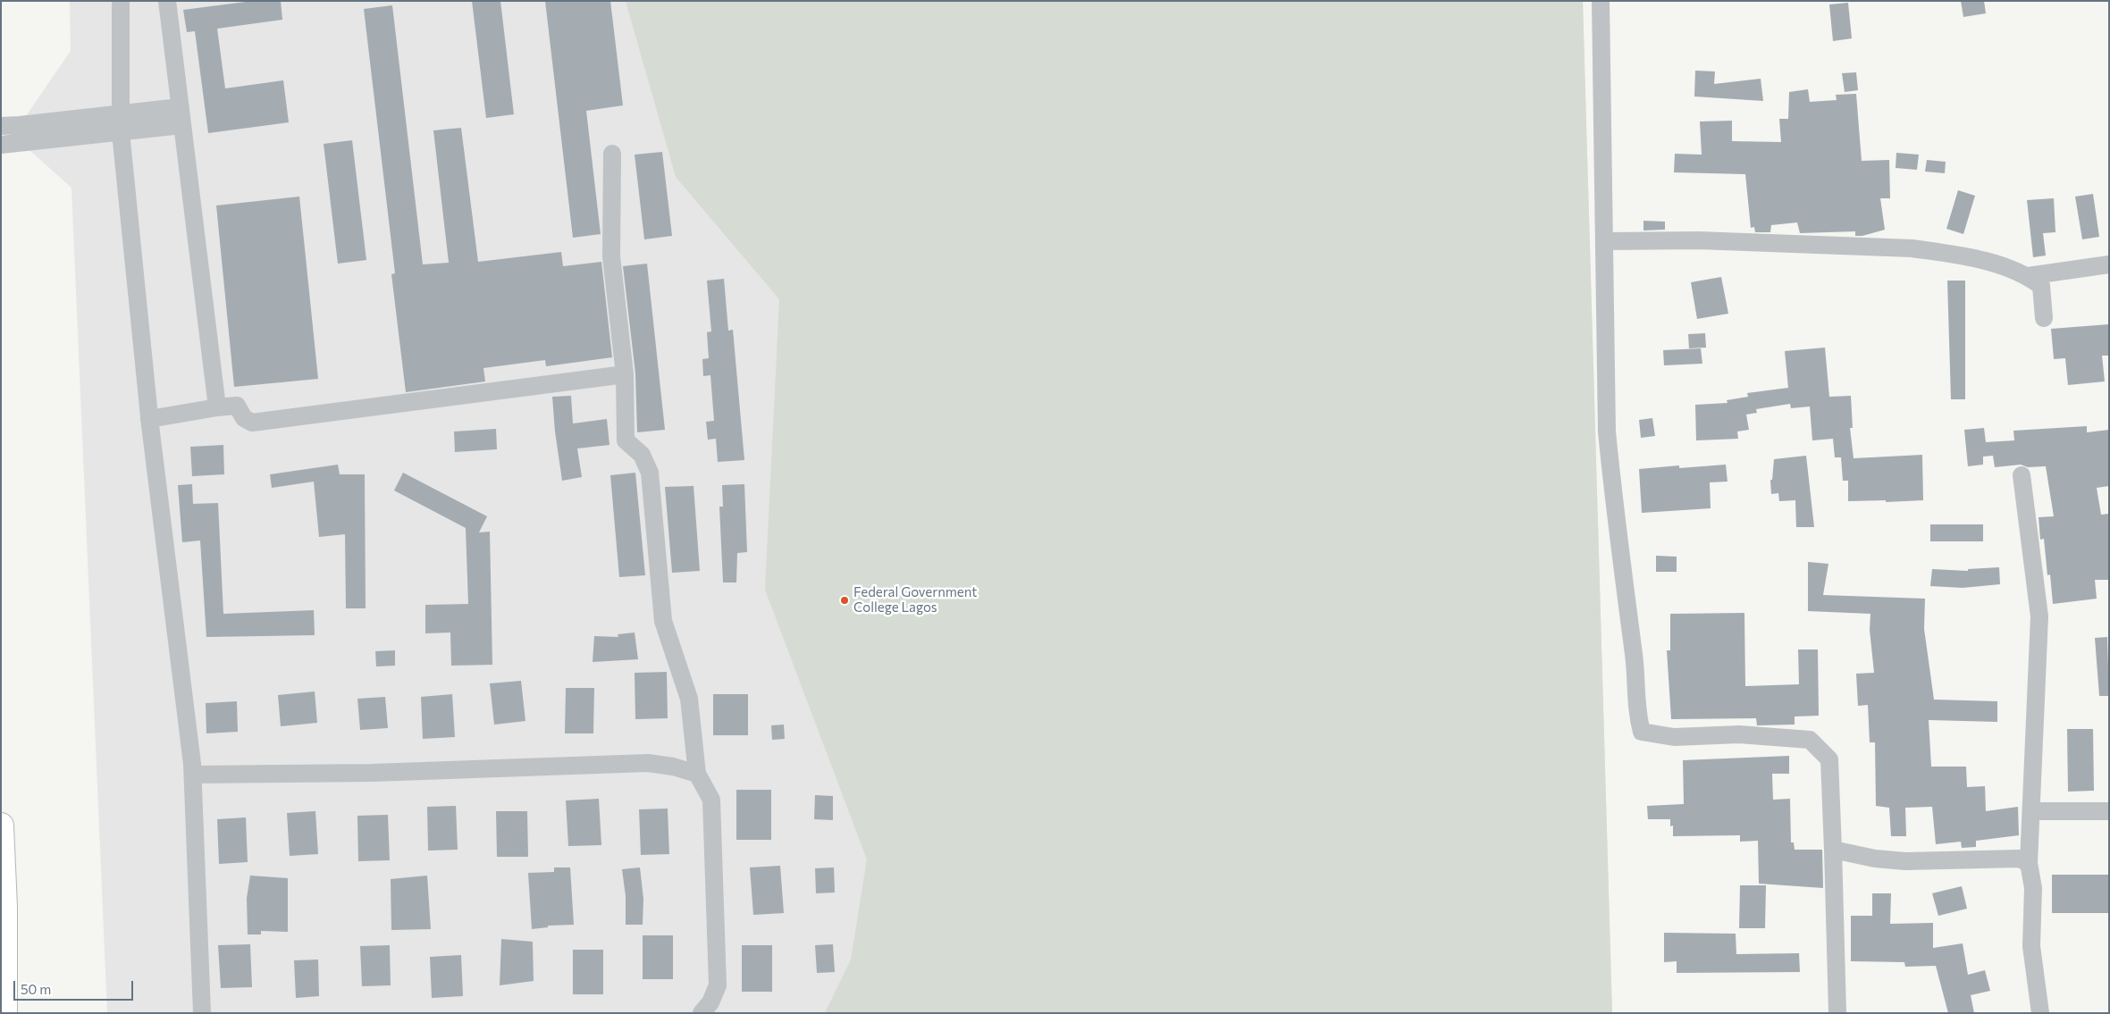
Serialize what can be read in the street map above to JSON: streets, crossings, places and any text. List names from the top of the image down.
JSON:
{
  "places": ["Federal Government College Lagos"],
  "scale_bar": "50 m"
}
